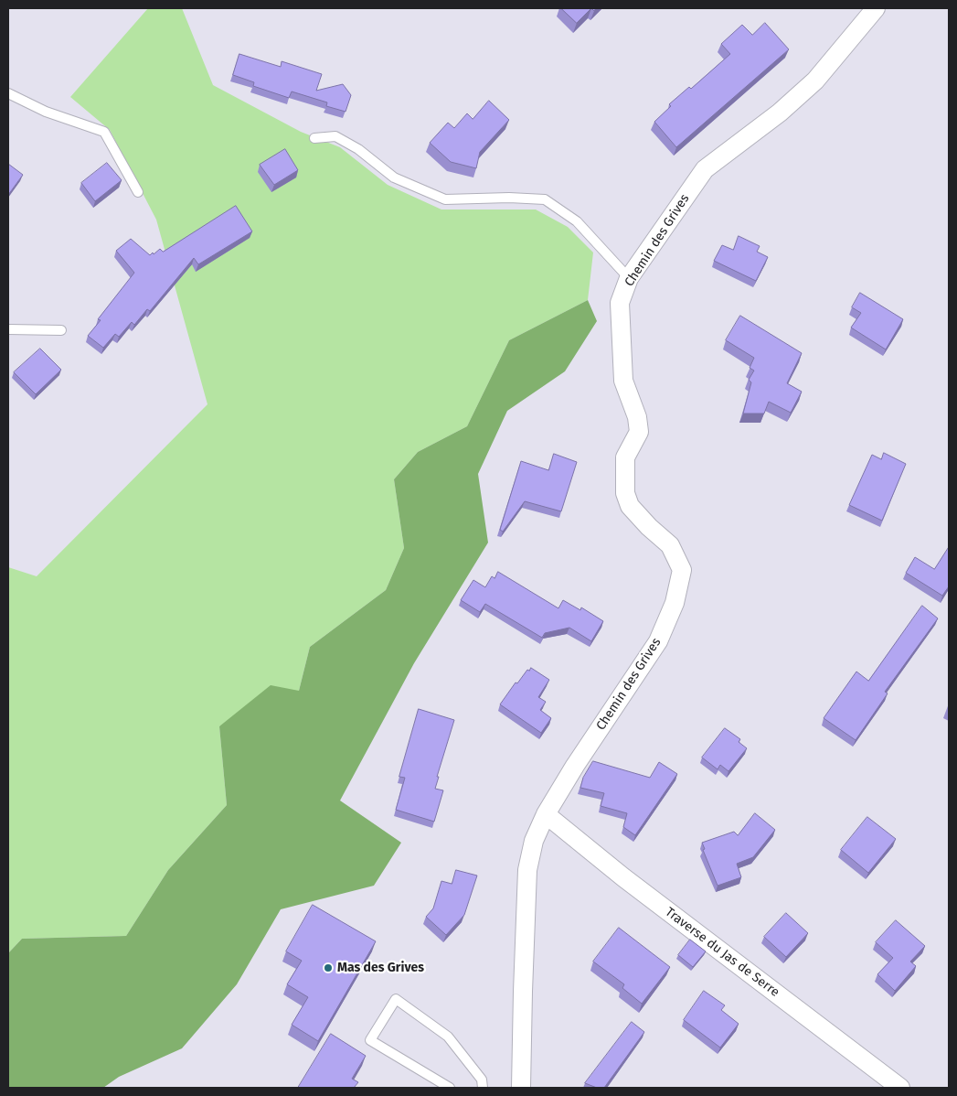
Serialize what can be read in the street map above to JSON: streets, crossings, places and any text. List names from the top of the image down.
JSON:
{
  "streets": {
    "street": ["Chemin des Grives", "Traverse du Jas de Serre"]
  },
  "crossings": [
    ["Chemin des Grives", "Traverse du Jas de Serre"]
  ],
  "places": ["Mas des Grives"]
}
